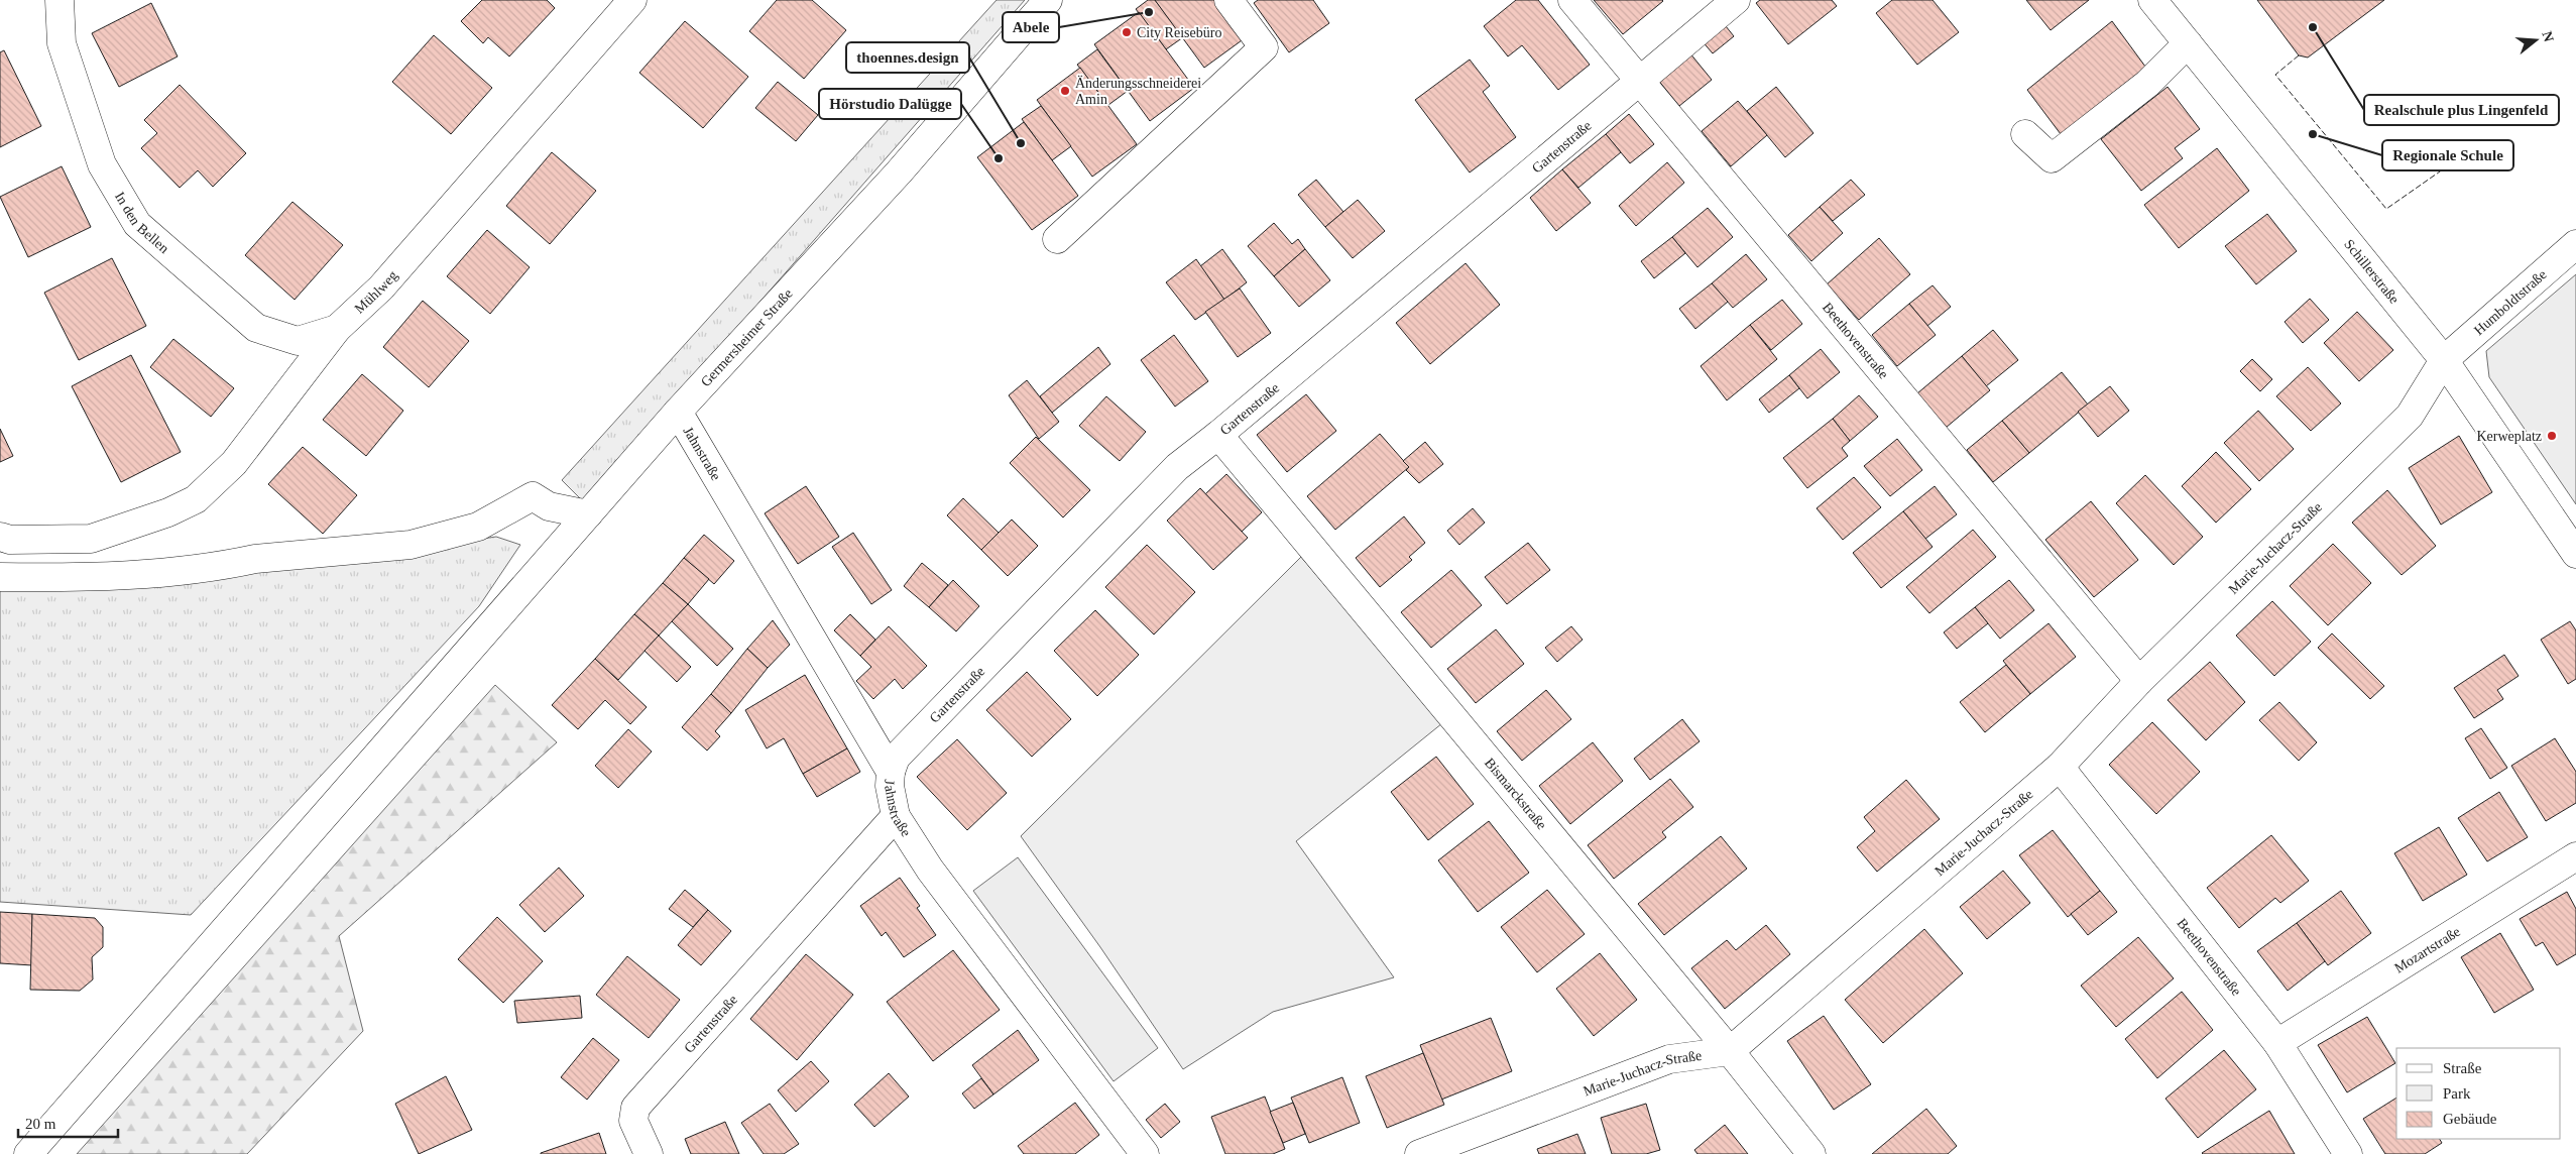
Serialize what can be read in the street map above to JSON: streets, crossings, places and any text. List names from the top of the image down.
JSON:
{
  "streets": {
    "street": [
      "Gartenstraße",
      "In den Bellen",
      "Schillerstraße",
      "Mühlweg",
      "Humboldtstraße",
      "Germersheimer Straße",
      "Beethovenstraße",
      "Jahnstraße",
      "Marie-Juchacz-Straße",
      "Bismarckstraße",
      "Mozartstraße"
    ]
  },
  "crossings": [
    ["Gartenstraße", "Beethovenstraße"],
    ["Gartenstraße", "Jahnstraße"],
    ["Gartenstraße", "Bismarckstraße"],
    ["In den Bellen", "Mühlweg"],
    ["Schillerstraße", "Humboldtstraße"],
    ["Schillerstraße", "Marie-Juchacz-Straße"],
    ["Humboldtstraße", "Marie-Juchacz-Straße"],
    ["Germersheimer Straße", "Jahnstraße"],
    ["Beethovenstraße", "Marie-Juchacz-Straße"],
    ["Beethovenstraße", "Mozartstraße"],
    ["Marie-Juchacz-Straße", "Bismarckstraße"]
  ],
  "places": [
    "Abele",
    "Realschule plus Lingenfeld",
    "City Reisebüro",
    "Änderungsschneiderei Amin",
    "Regionale Schule",
    "thoennes.design",
    "Hörstudio Dalügge",
    "Kerweplatz"
  ],
  "legend": ["Straße", "Park", "Gebäude"],
  "scale_bar": "20 m",
  "north": "right"
}
